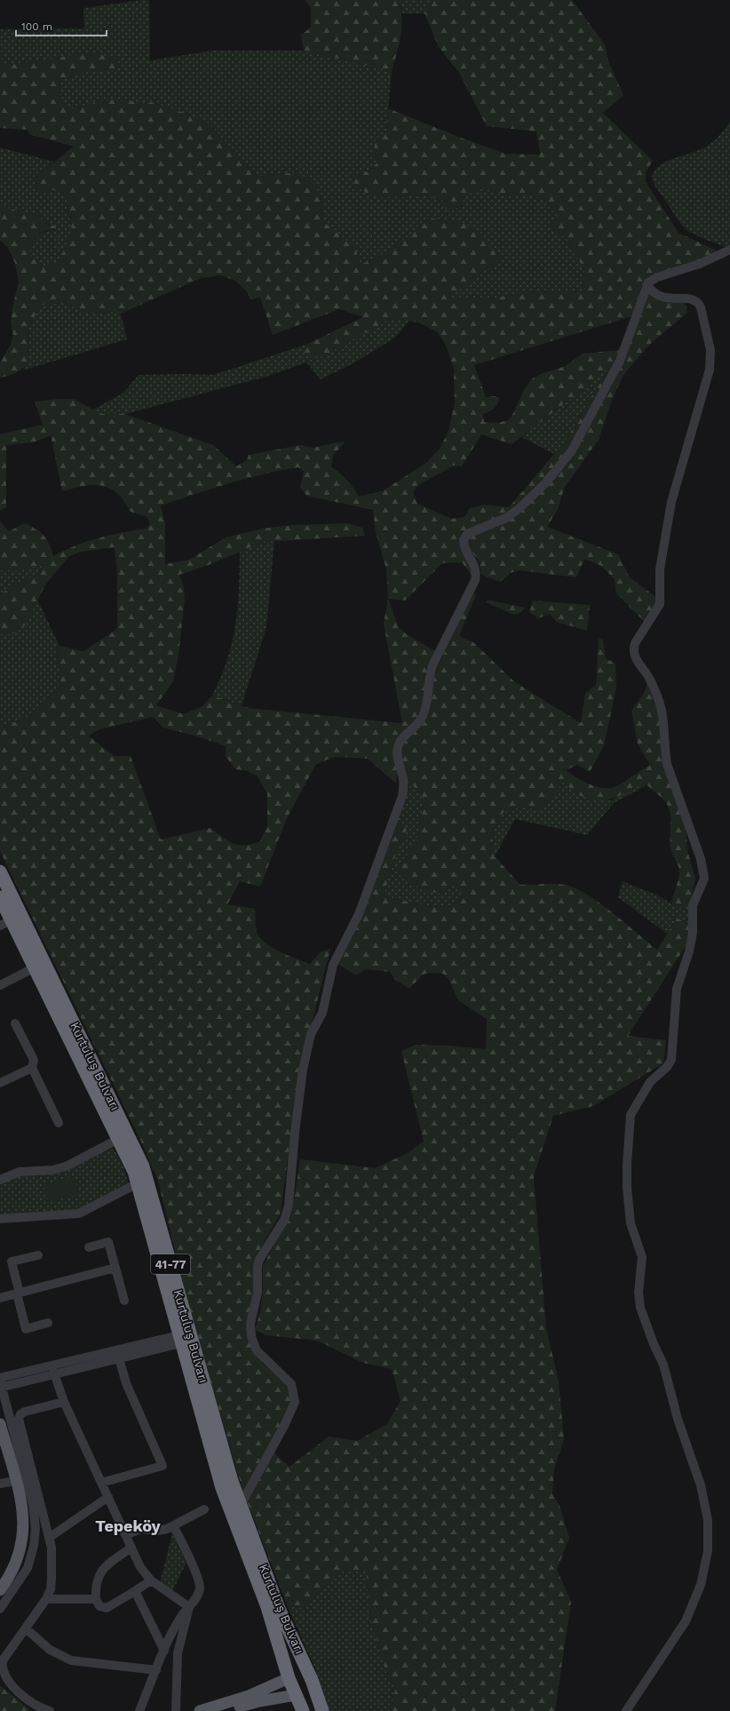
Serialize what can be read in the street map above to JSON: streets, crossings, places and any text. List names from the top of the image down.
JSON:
{
  "streets": {
    "highway": ["Kurtuluş Bulvarı", "41-77"]
  },
  "districts": ["Tepeköy"],
  "scale_bar": "100 m"
}
